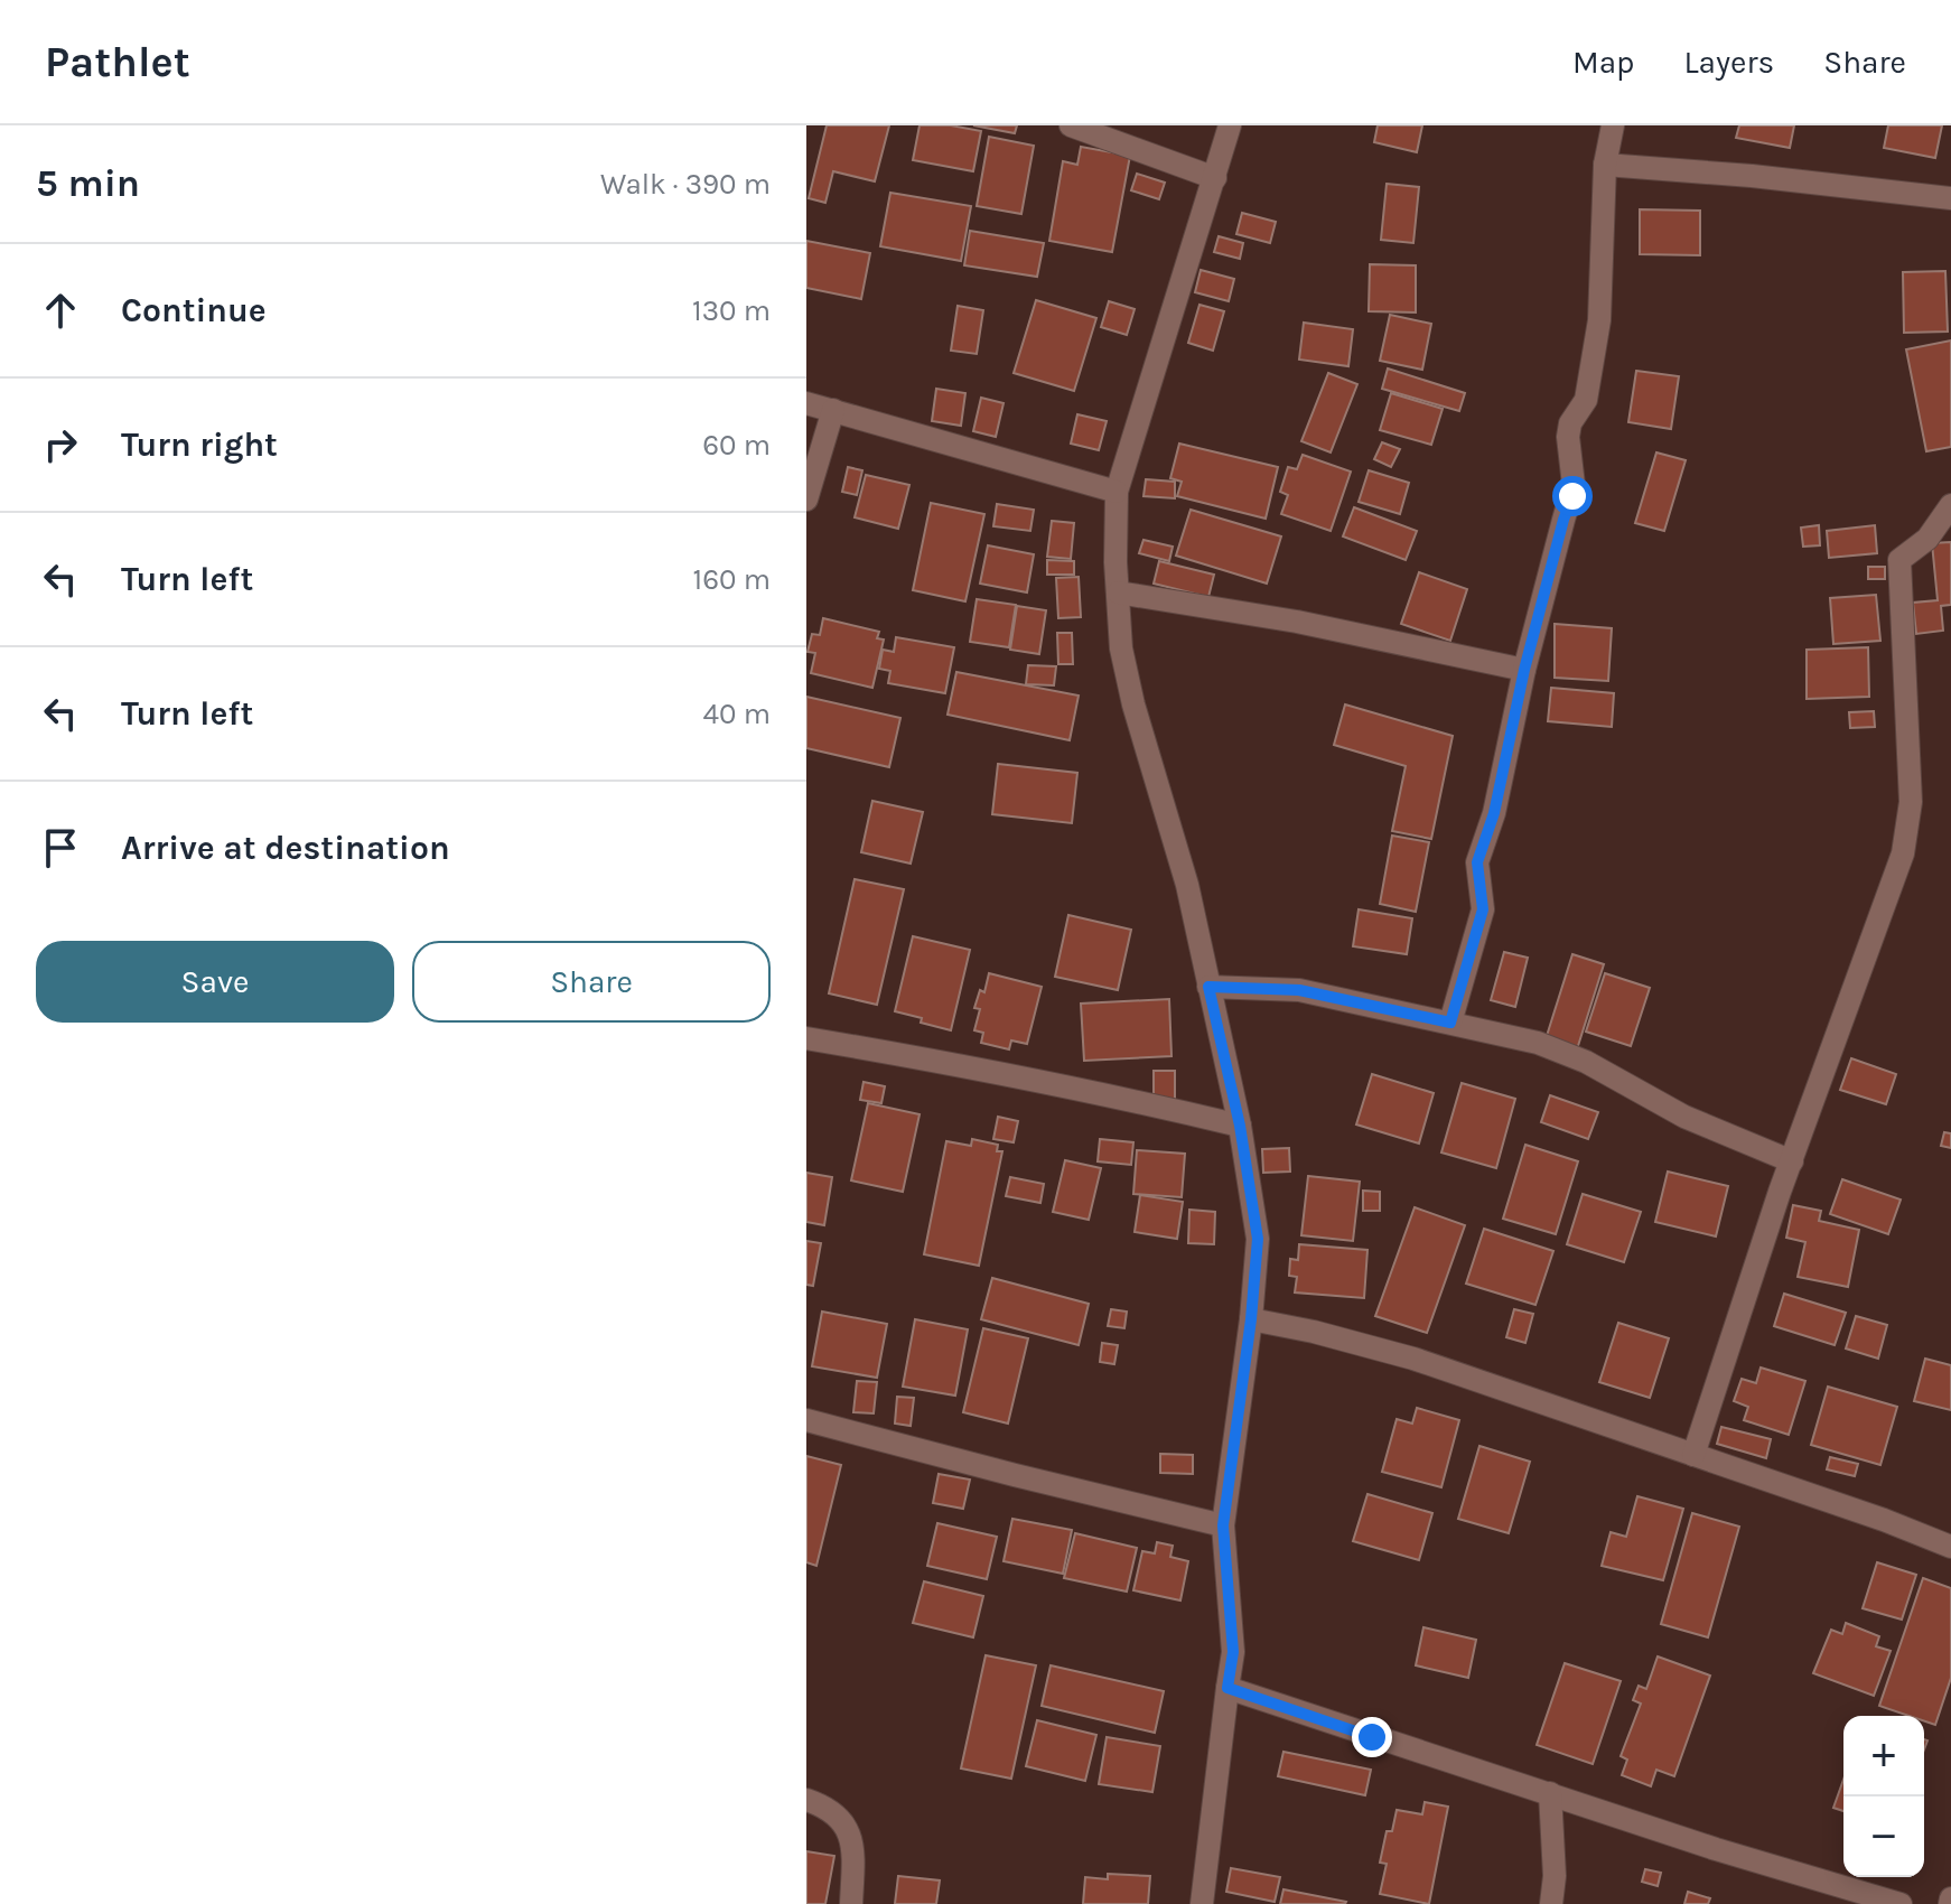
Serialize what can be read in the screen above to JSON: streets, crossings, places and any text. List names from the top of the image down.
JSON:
{
  "page": {
    "header": "Pathlet",
    "nav": ["Map", "Layers", "Share"],
    "heading": ["5 min", "Walk · 390 m"],
    "list": [
      ["Continue", "130 m"],
      ["Turn right", "60 m"],
      ["Turn left", "160 m"],
      ["Turn left", "40 m"],
      "Arrive at destination"
    ],
    "buttons": ["Save", "Share"],
    "map_buttons": ["+", "−"]
  }
}
